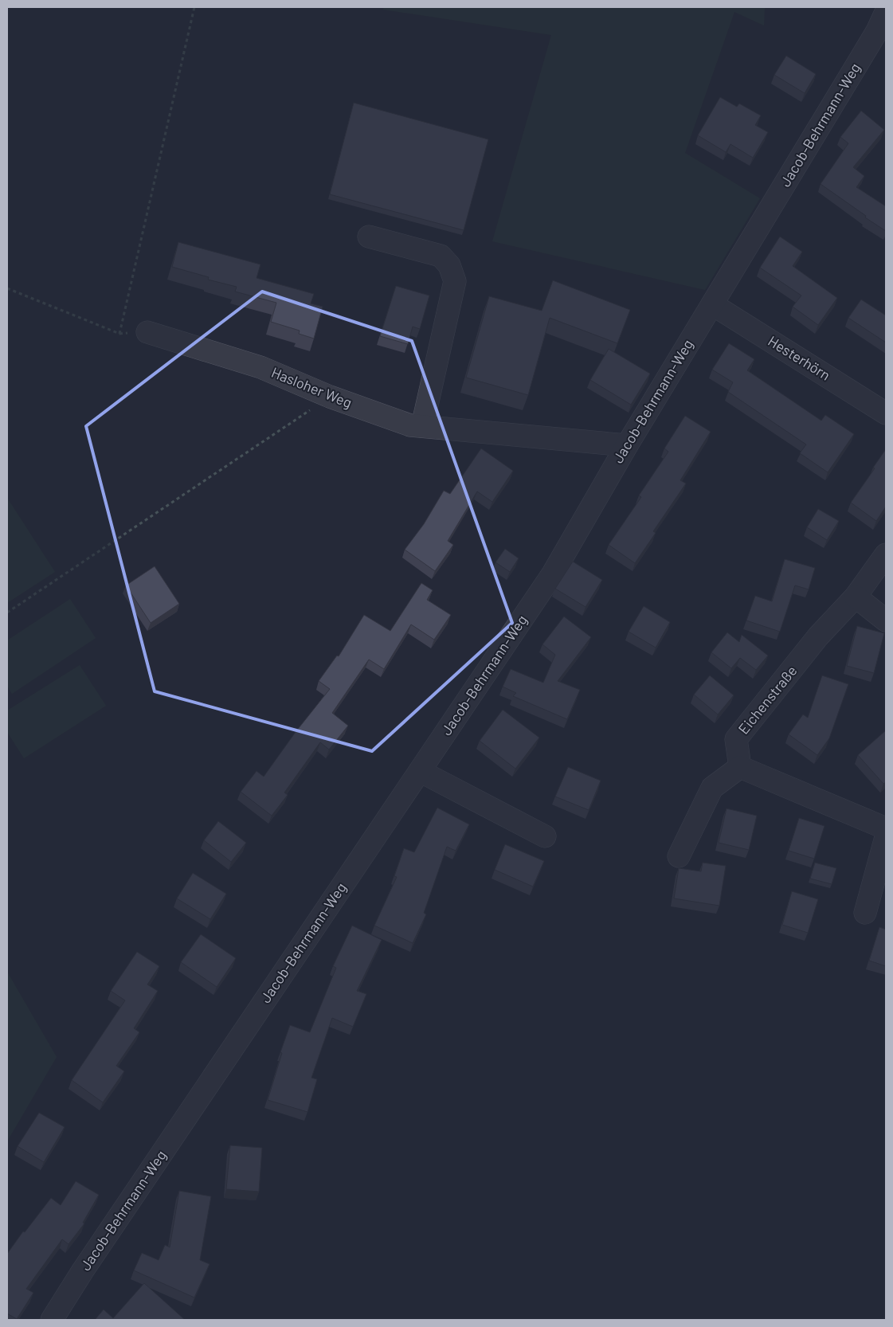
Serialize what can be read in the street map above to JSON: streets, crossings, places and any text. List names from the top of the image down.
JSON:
{
  "streets": {
    "street": [
      "Jacob-Behrmann-Weg",
      "Hesterhörn",
      "Hasloher Weg",
      "Eichenstraße"
    ]
  },
  "crossings": [
    ["Jacob-Behrmann-Weg", "Hesterhörn"],
    ["Jacob-Behrmann-Weg", "Hasloher Weg"]
  ]
}
